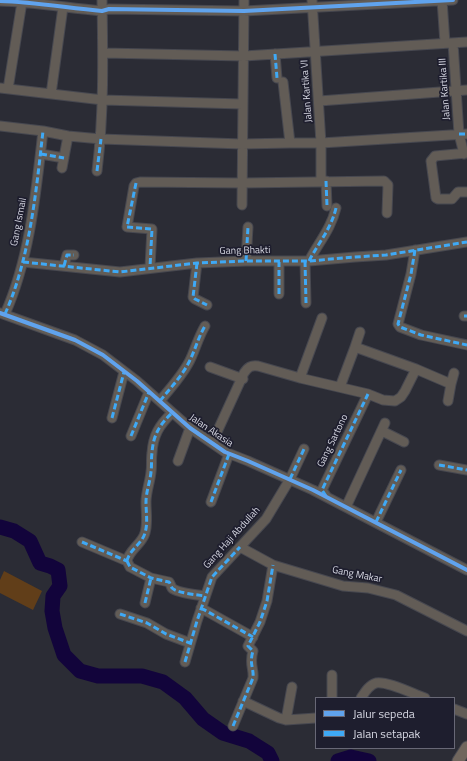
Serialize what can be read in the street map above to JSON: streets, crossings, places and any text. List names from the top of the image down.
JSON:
{
  "streets": {
    "street": [
      "Jalan Kartika III",
      "Jalan Kartika VI",
      "Gang Ismail",
      "Gang Bhakti",
      "Jalan Akasia",
      "Gang Sartono",
      "Gang Haji Abdullah",
      "Gang Makar"
    ]
  },
  "crossings": [
    ["Jalan Kartika VI", "Gang Bhakti"],
    ["Gang Ismail", "Gang Bhakti"],
    ["Gang Ismail", "Jalan Akasia"],
    ["Jalan Akasia", "Gang Sartono"],
    ["Jalan Akasia", "Gang Haji Abdullah"],
    ["Gang Haji Abdullah", "Gang Makar"]
  ],
  "legend": ["Jalur sepeda", "Jalan setapak"]
}
